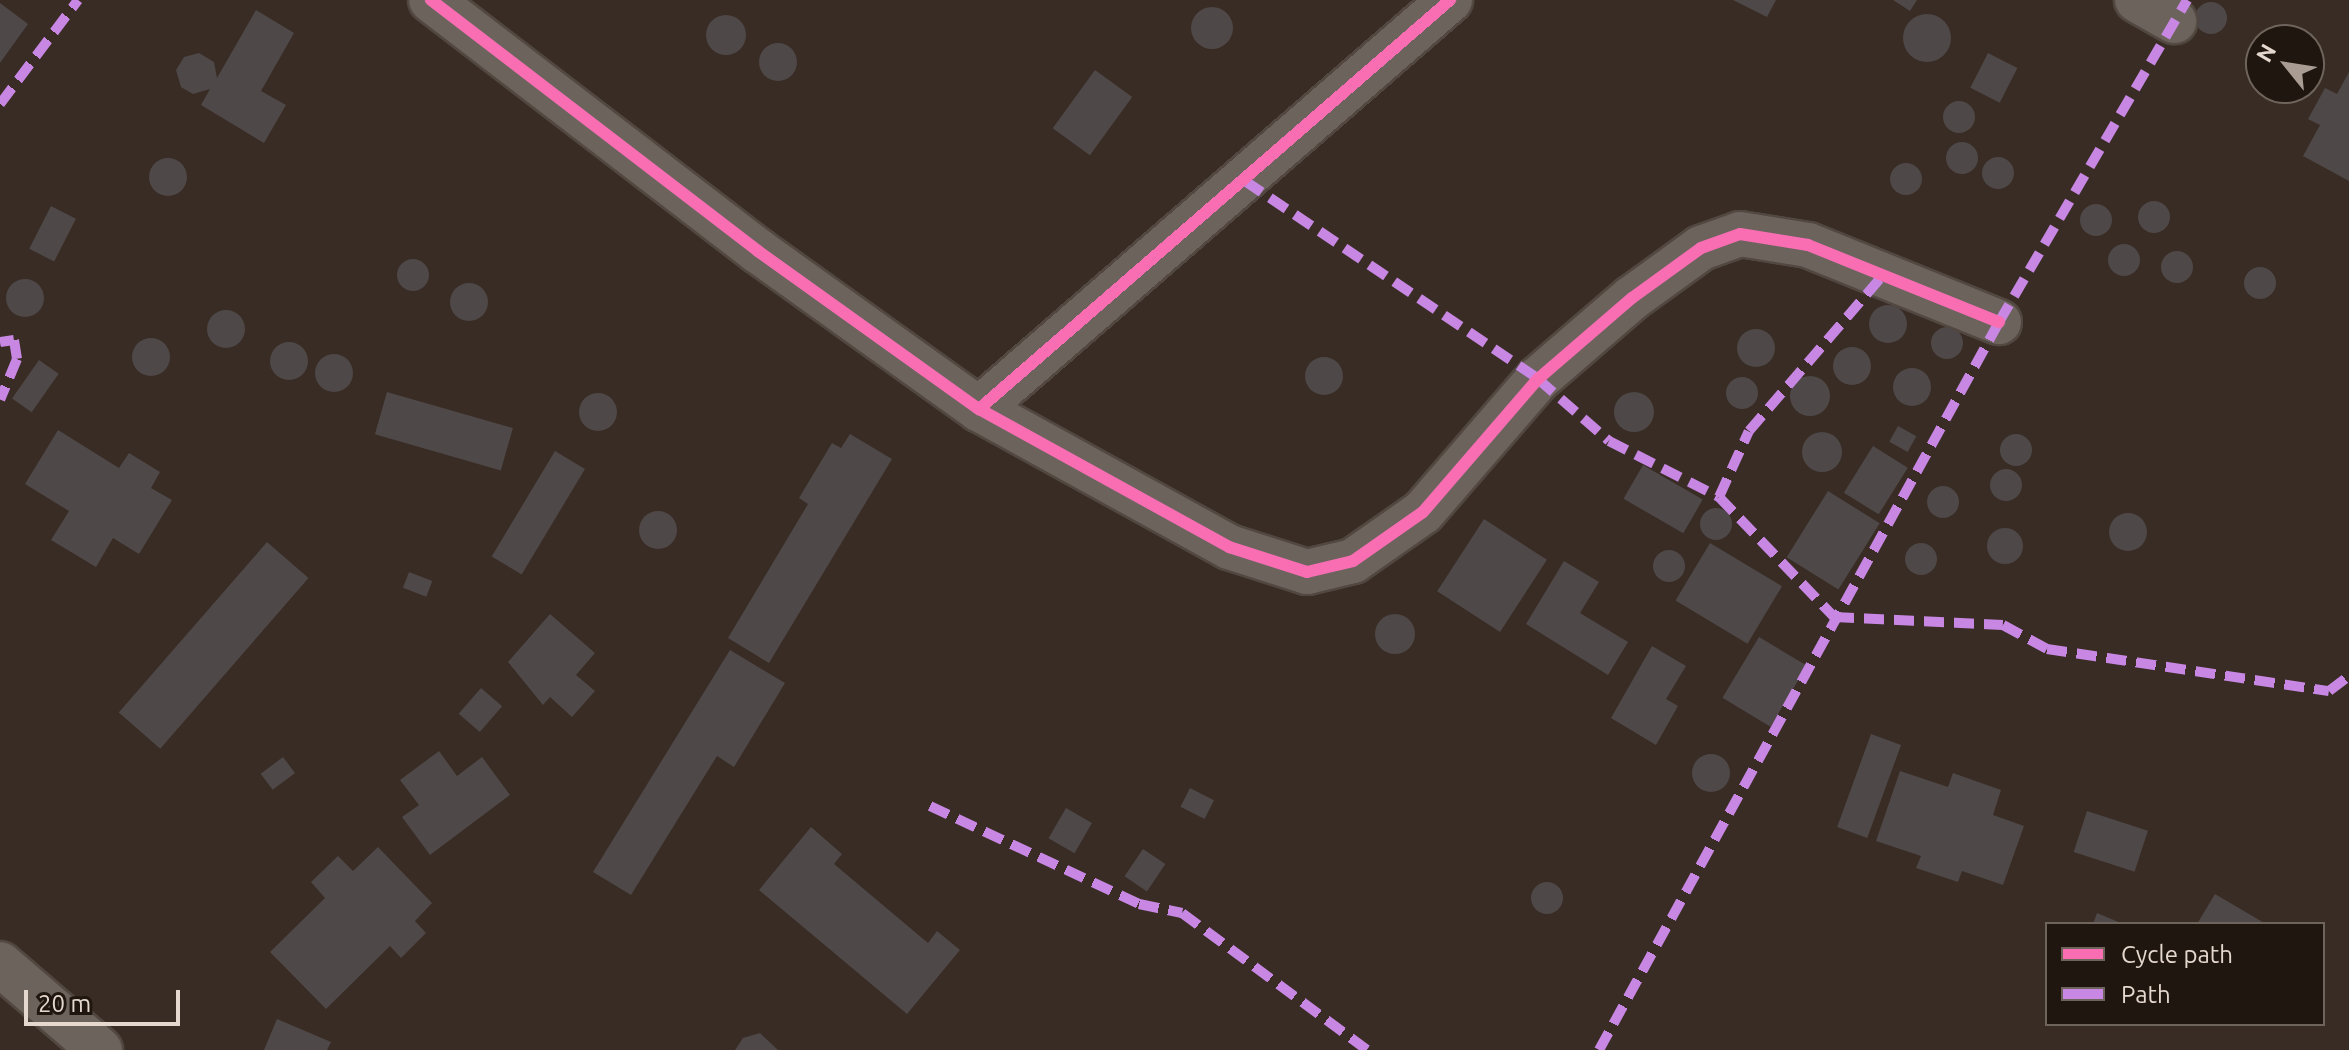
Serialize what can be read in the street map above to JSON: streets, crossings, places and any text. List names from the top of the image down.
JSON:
{
  "legend": ["Cycle path", "Path"],
  "scale_bar": "20 m",
  "north": "top left"
}
